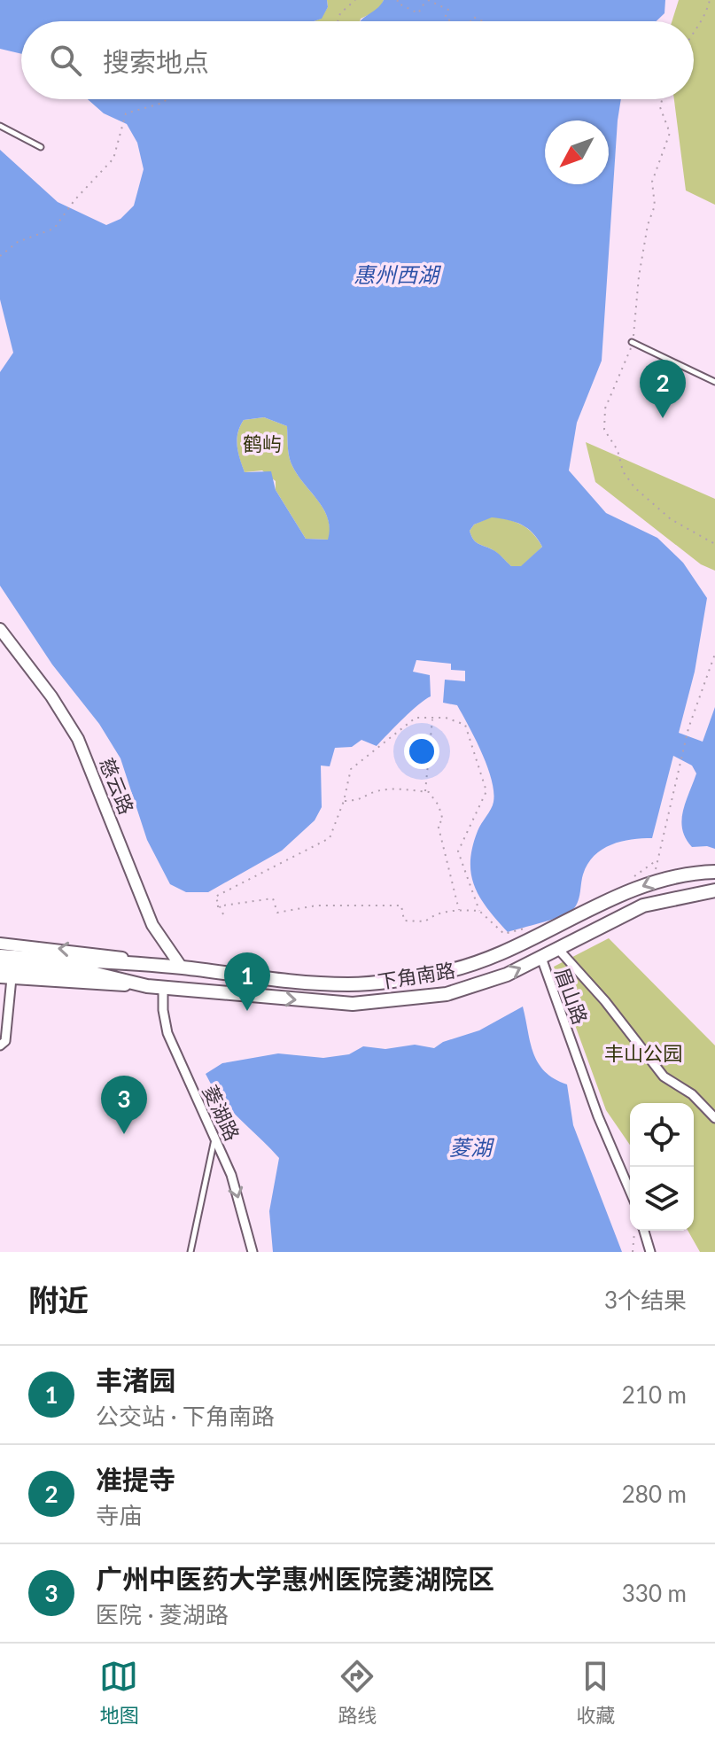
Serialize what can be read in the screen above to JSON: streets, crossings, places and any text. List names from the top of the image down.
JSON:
{
  "streets": {
    "main road": ["下角南路"],
    "street": ["慈云路", "眉山路", "菱湖路"]
  },
  "crossings": [
    ["慈云路", "下角南路"],
    ["下角南路", "眉山路"],
    ["下角南路", "菱湖路"]
  ],
  "one_way": ["菱湖路"],
  "water": ["惠州西湖", "菱湖"],
  "parks": ["鹤屿", "丰山公园"],
  "north": "bottom left",
  "page": {
    "search": "搜索地点",
    "pins": ["2", "1", "3"],
    "heading": ["附近", "3个结果"],
    "list": [
      {
        "mark": "1",
        "name": "丰渚园",
        "note": "公交站 · 下角南路",
        "value": "210 m"
      },
      {
        "mark": "2",
        "name": "准提寺",
        "note": "寺庙",
        "value": "280 m"
      },
      {
        "mark": "3",
        "name": "广州中医药大学惠州医院菱湖院区",
        "note": "医院 · 菱湖路",
        "value": "330 m"
      }
    ],
    "nav": ["地图", "路线", "收藏"]
  }
}
